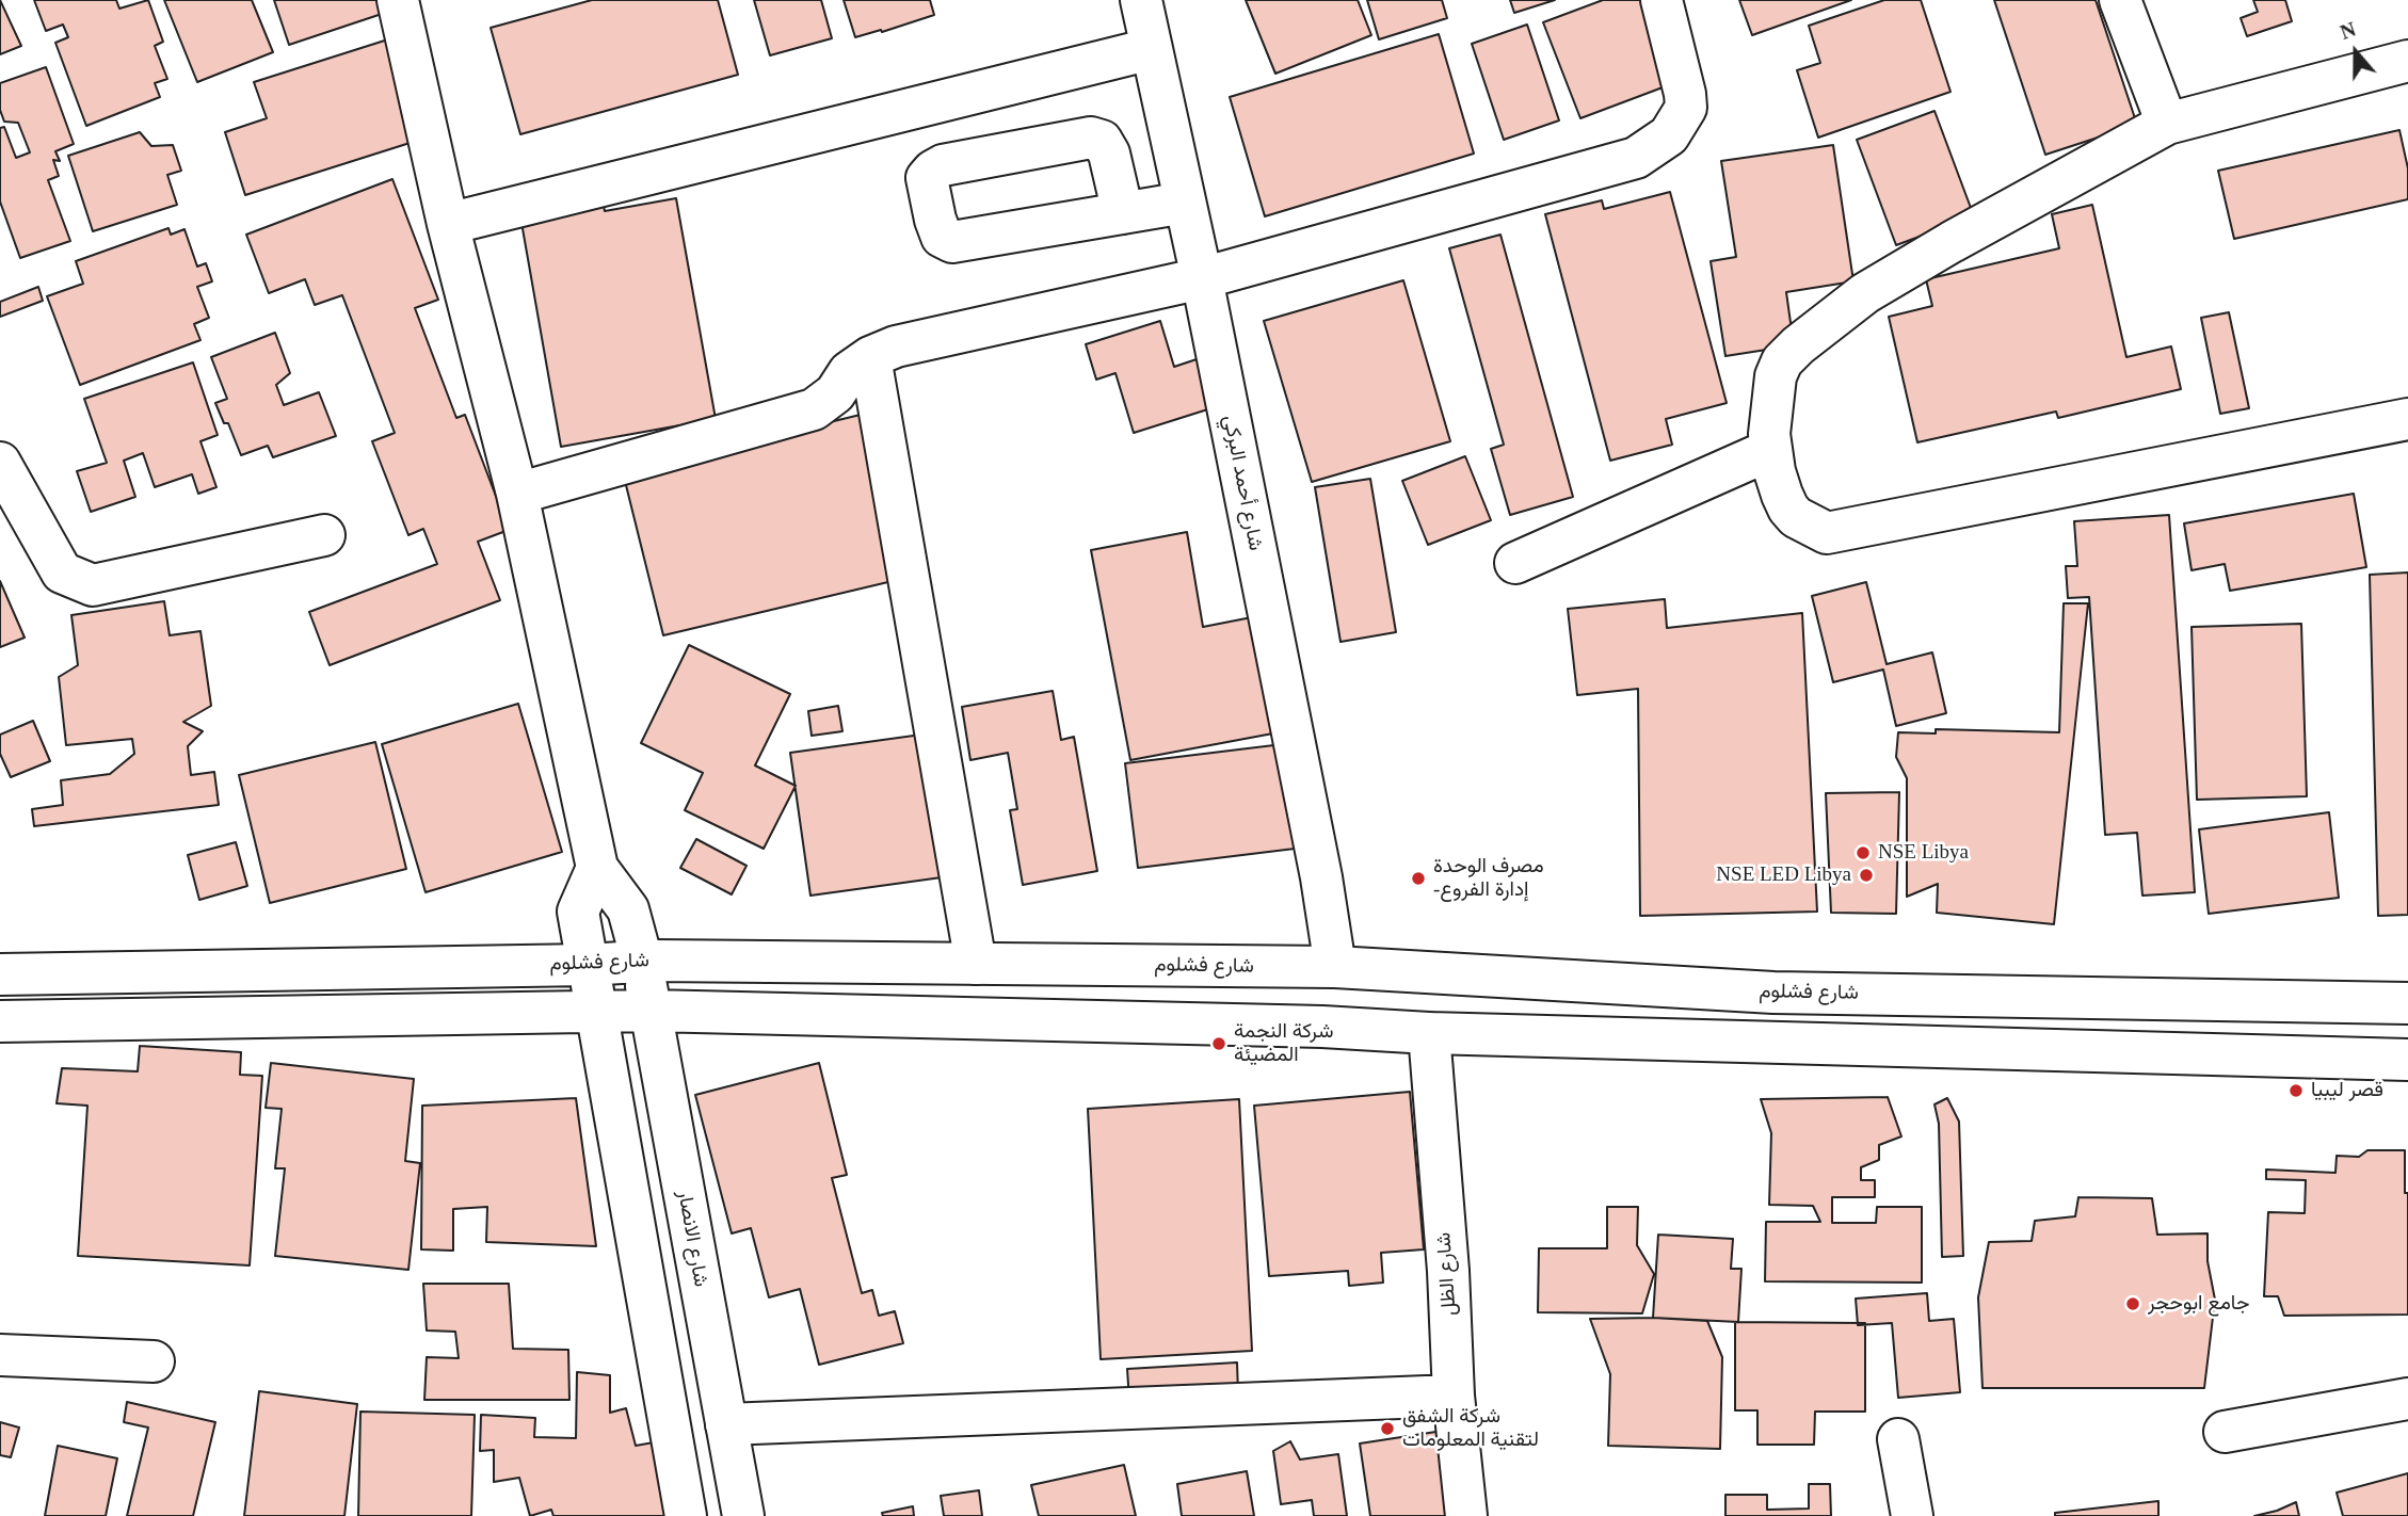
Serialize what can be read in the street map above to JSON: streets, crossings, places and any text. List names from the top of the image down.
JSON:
{
  "streets": {
    "street": [
      "شارع أحمد البركي",
      "شارع فشلوم",
      "شارع الانصار",
      "شارع الظل"
    ]
  },
  "crossings": [
    ["شارع أحمد البركي", "شارع فشلوم"],
    ["شارع فشلوم", "شارع الانصار"]
  ],
  "places": [
    "NSE Libya",
    "NSE LED Libya",
    "مصرف الوحدة -إدارة الفروع",
    "شركة النجمة المضيئة",
    "قصر ليبيا",
    "جامع ابوحجر",
    "شركة الشفق لتقنية المعلومات"
  ],
  "north": "top"
}
